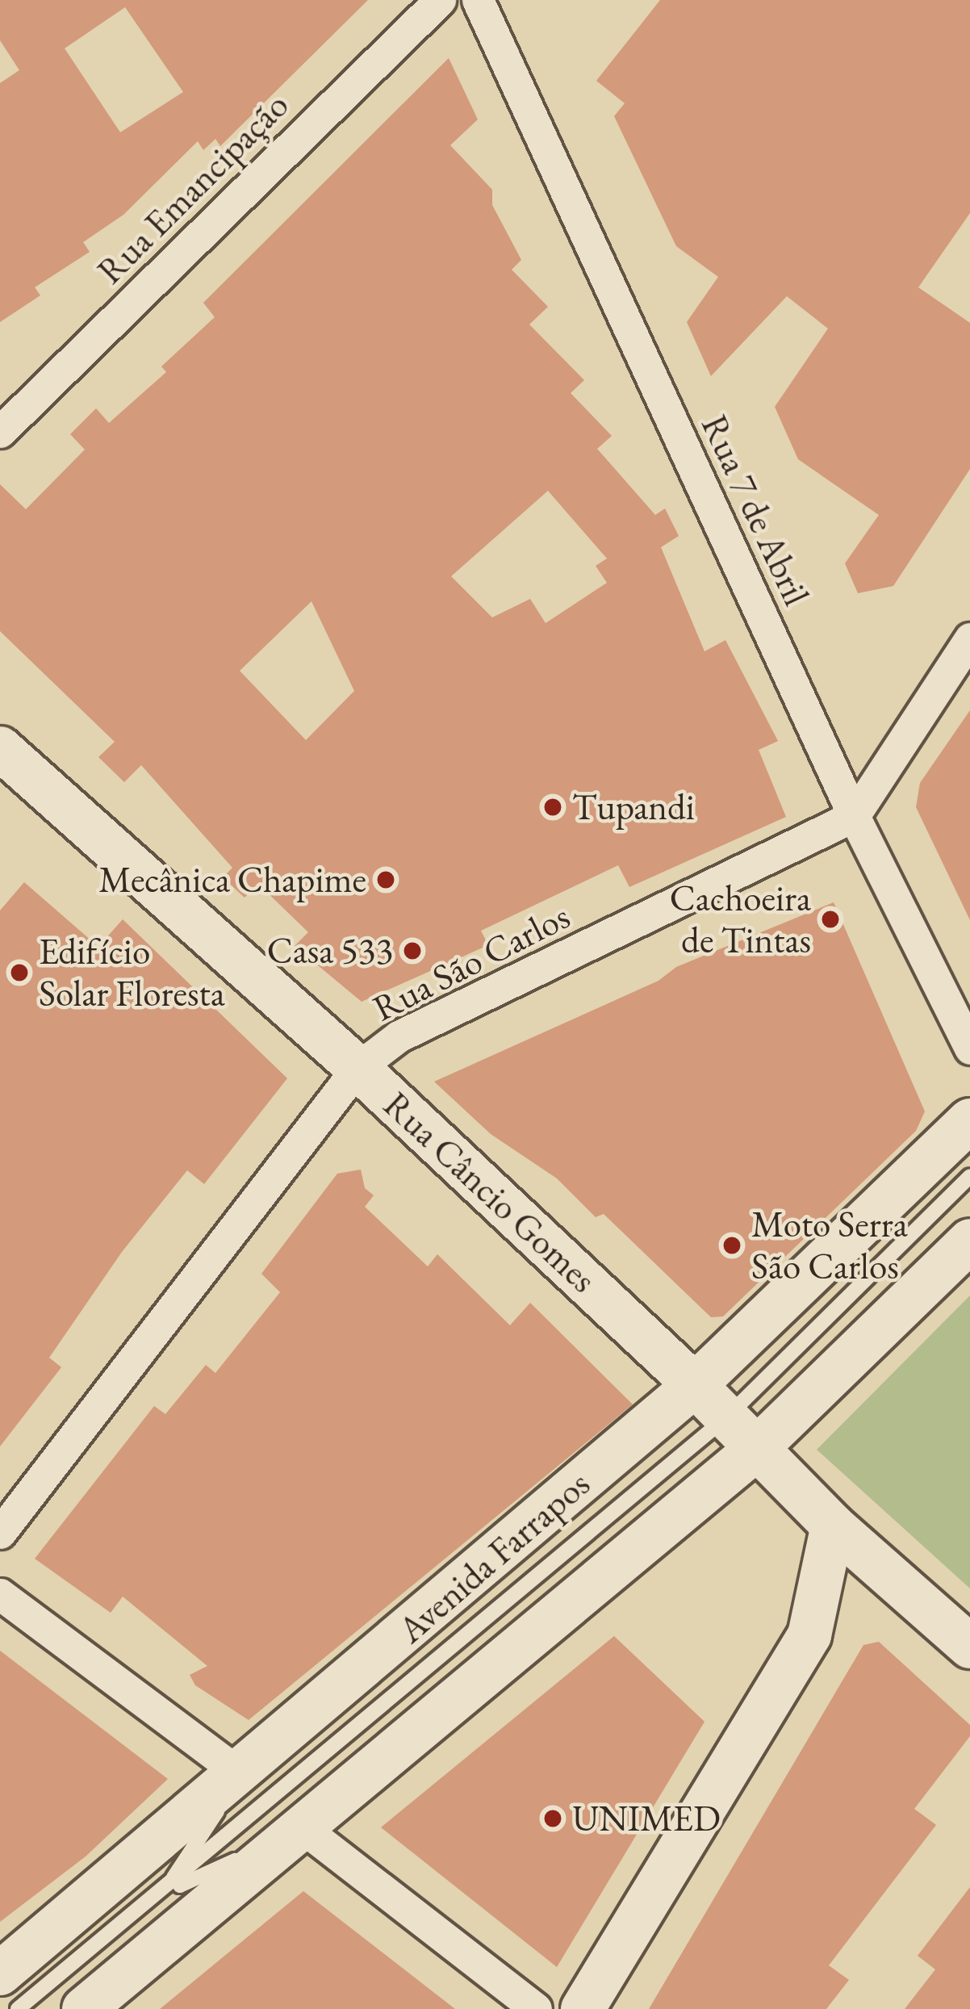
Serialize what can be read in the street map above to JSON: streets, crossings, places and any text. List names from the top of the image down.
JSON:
{
  "streets": {
    "main road": ["Rua Câncio Gomes", "Avenida Farrapos"],
    "street": ["Rua Emancipação", "Rua 7 de Abril", "Rua São Carlos"]
  },
  "crossings": [
    ["Rua 7 de Abril", "Rua São Carlos"],
    ["Rua São Carlos", "Rua Câncio Gomes"],
    ["Rua Câncio Gomes", "Avenida Farrapos"]
  ],
  "places": [
    "Tupandi",
    "Mecânica Chapime",
    "Cachoeira de Tintas",
    "Casa 533",
    "Edifício Solar Floresta",
    "Moto Serra São Carlos",
    "UNIMED"
  ]
}
